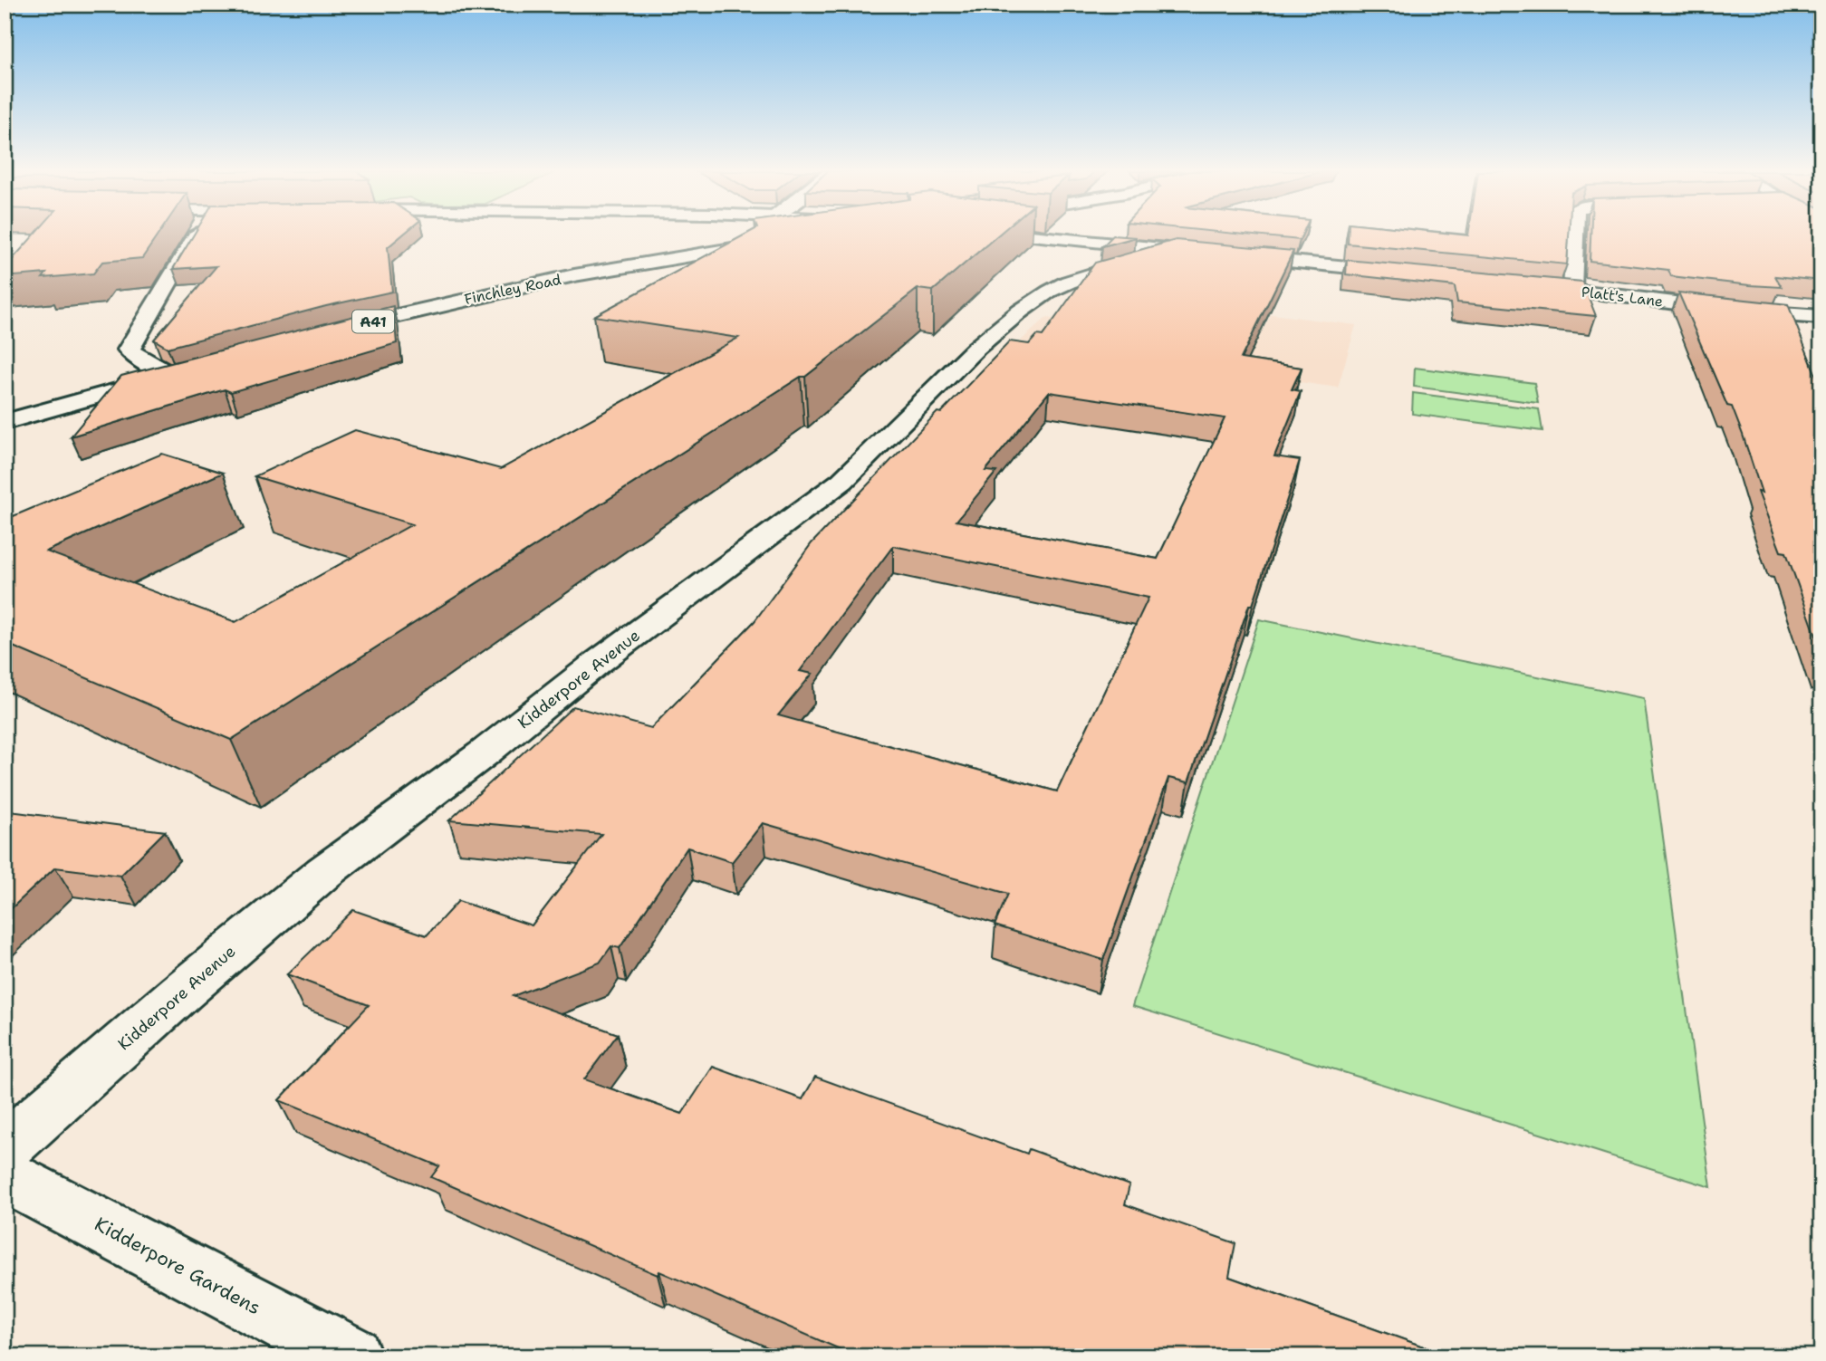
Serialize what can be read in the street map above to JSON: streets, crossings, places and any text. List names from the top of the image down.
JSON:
{
  "streets": {
    "main road": [
      "Finchley Road",
      "Platt's Lane",
      "A41",
      "Kidderpore Avenue",
      "Kidderpore Gardens"
    ]
  }
}
